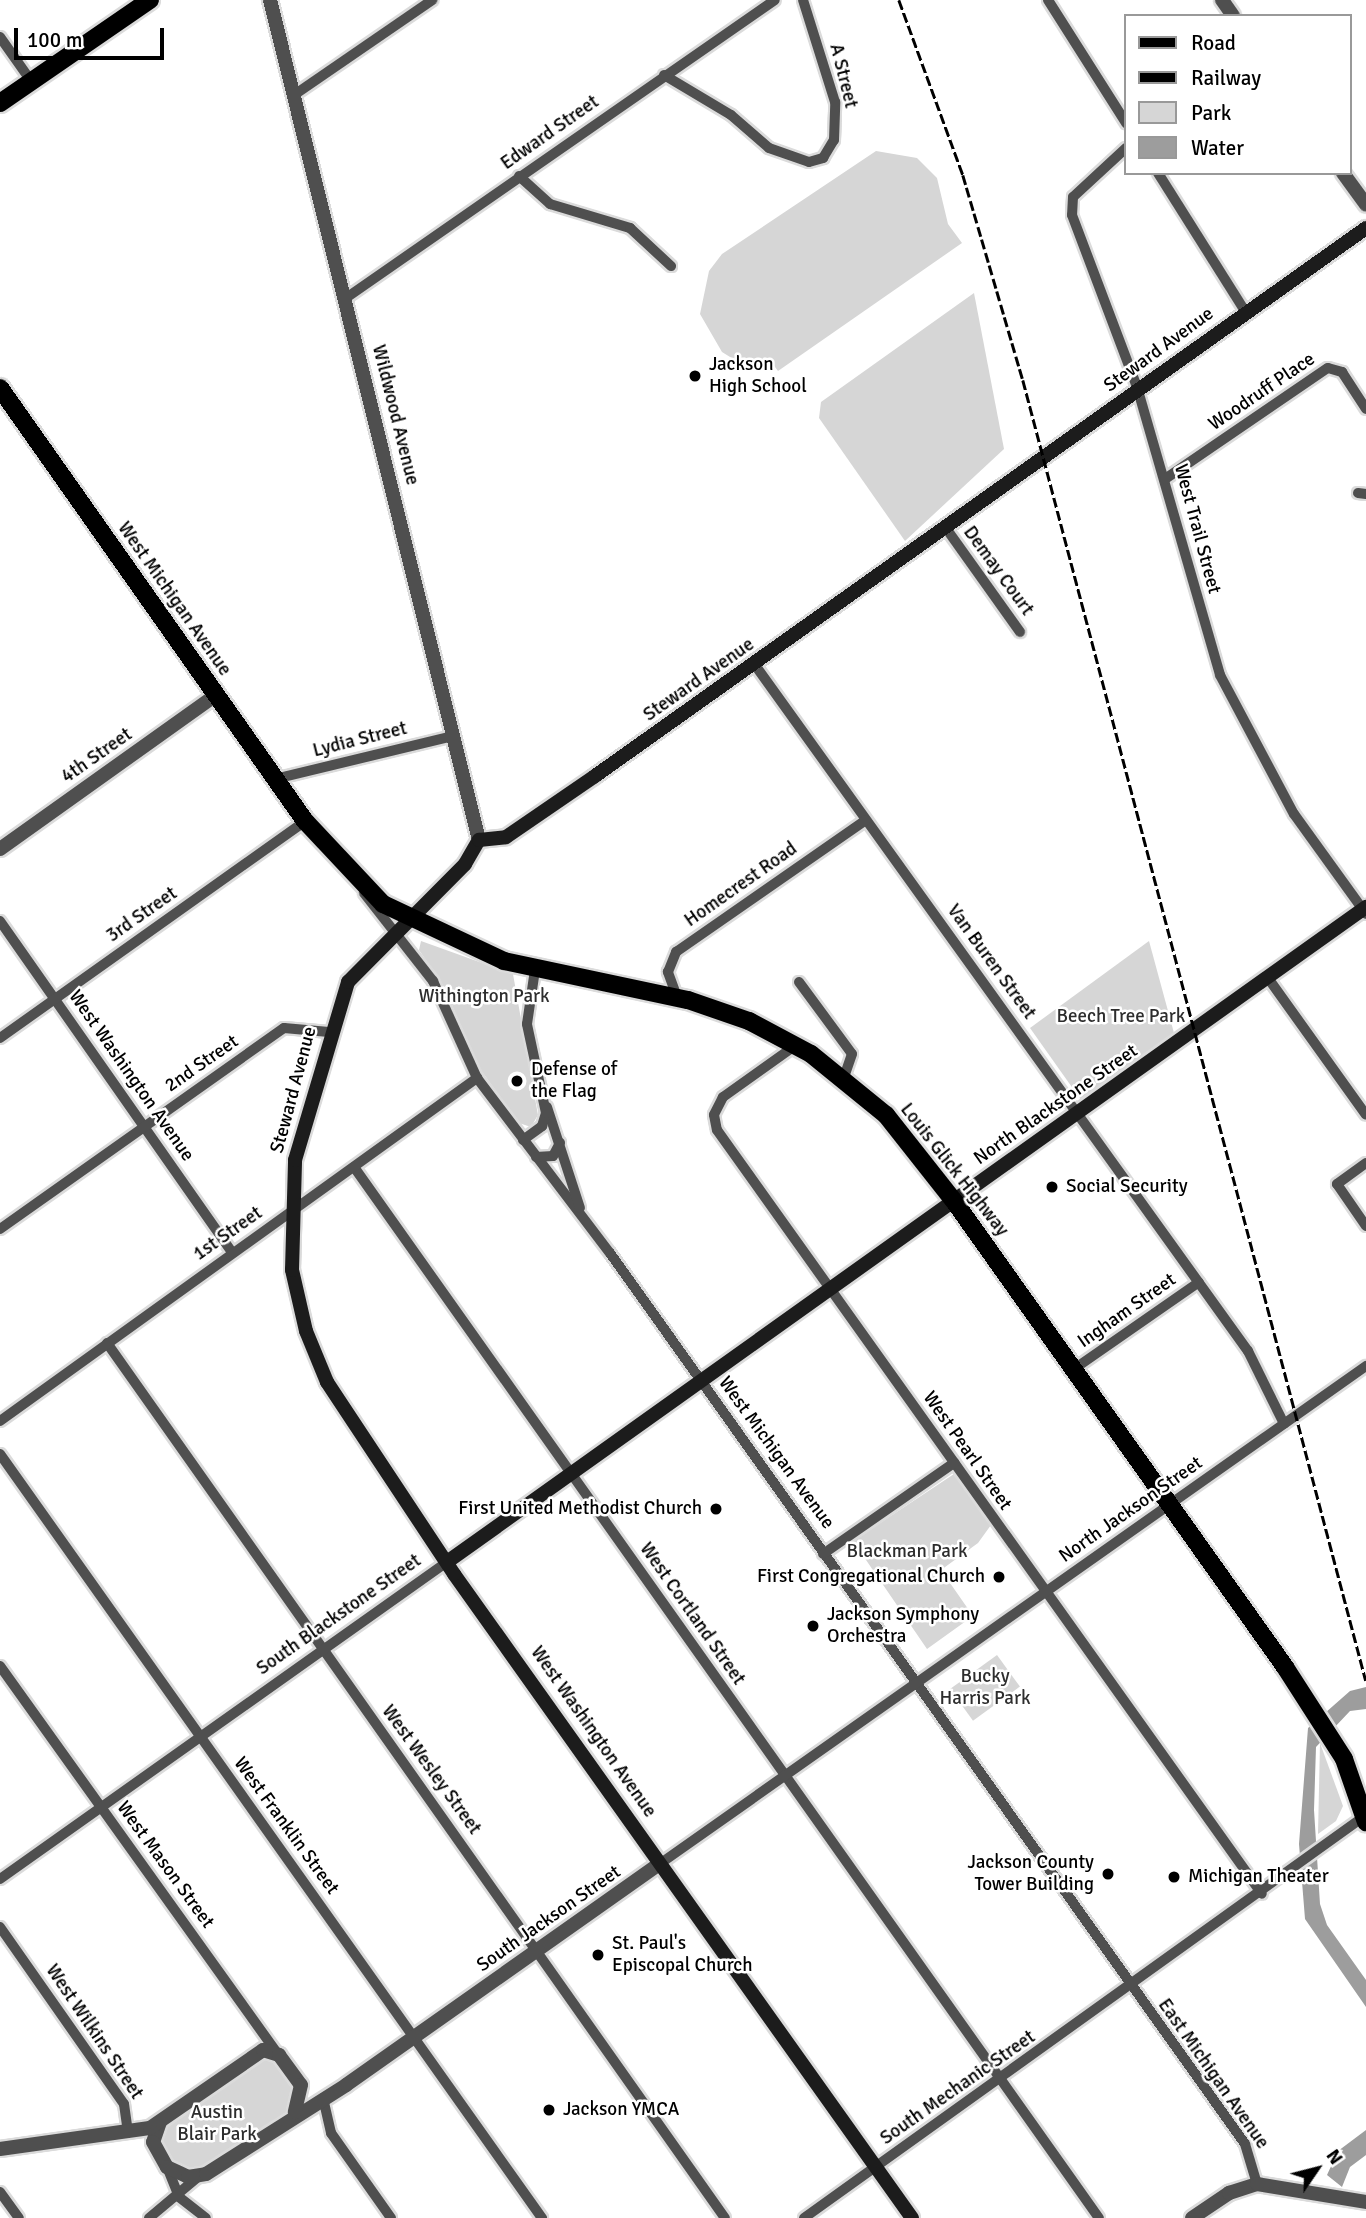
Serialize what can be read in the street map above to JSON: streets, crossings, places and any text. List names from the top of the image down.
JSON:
{
  "streets": {
    "main road": [
      "Steward Avenue",
      "West Michigan Avenue",
      "West Washington Avenue",
      "North Blackstone Street",
      "Louis Glick Highway",
      "South Blackstone Street"
    ],
    "street": [
      "A Street",
      "Edward Street",
      "Woodruff Place",
      "Wildwood Avenue",
      "West Trail Street",
      "Demay Court",
      "Lydia Street",
      "4th Street",
      "Homecrest Road",
      "3rd Street",
      "Van Buren Street",
      "2nd Street",
      "1st Street",
      "Ingham Street",
      "West Pearl Street",
      "North Jackson Street",
      "West Cortland Street",
      "West Wesley Street",
      "West Franklin Street",
      "West Mason Street",
      "South Jackson Street",
      "West Wilkins Street",
      "East Michigan Avenue",
      "South Mechanic Street"
    ]
  },
  "crossings": [
    ["A Street", "Edward Street"],
    ["Edward Street", "Wildwood Avenue"],
    ["Steward Avenue", "Wildwood Avenue"],
    ["Steward Avenue", "West Trail Street"],
    ["Steward Avenue", "Demay Court"],
    ["Steward Avenue", "West Michigan Avenue"],
    ["Steward Avenue", "Van Buren Street"],
    ["Steward Avenue", "2nd Street"],
    ["Steward Avenue", "West Washington Avenue"],
    ["Steward Avenue", "Louis Glick Highway"],
    ["Steward Avenue", "1st Street"],
    ["Woodruff Place", "West Trail Street"],
    ["Wildwood Avenue", "Lydia Street"],
    ["West Trail Street", "North Blackstone Street"],
    ["West Michigan Avenue", "Lydia Street"],
    ["West Michigan Avenue", "4th Street"],
    ["West Michigan Avenue", "3rd Street"],
    ["West Michigan Avenue", "North Blackstone Street"],
    ["West Michigan Avenue", "Louis Glick Highway"],
    ["West Michigan Avenue", "1st Street"],
    ["West Michigan Avenue", "North Jackson Street"],
    ["West Michigan Avenue", "South Blackstone Street"],
    ["West Michigan Avenue", "South Jackson Street"],
    ["West Michigan Avenue", "East Michigan Avenue"],
    ["West Michigan Avenue", "South Mechanic Street"],
    ["Homecrest Road", "Van Buren Street"],
    ["Homecrest Road", "Louis Glick Highway"],
    ["3rd Street", "West Washington Avenue"],
    ["3rd Street", "Louis Glick Highway"],
    ["Van Buren Street", "North Blackstone Street"],
    ["Van Buren Street", "Ingham Street"],
    ["Van Buren Street", "North Jackson Street"],
    ["2nd Street", "West Washington Avenue"],
    ["West Washington Avenue", "1st Street"],
    ["West Washington Avenue", "South Blackstone Street"],
    ["West Washington Avenue", "South Jackson Street"],
    ["West Washington Avenue", "South Mechanic Street"],
    ["North Blackstone Street", "Louis Glick Highway"],
    ["North Blackstone Street", "West Pearl Street"],
    ["North Blackstone Street", "South Blackstone Street"],
    ["Louis Glick Highway", "Ingham Street"],
    ["Louis Glick Highway", "West Pearl Street"],
    ["Louis Glick Highway", "North Jackson Street"],
    ["Louis Glick Highway", "South Mechanic Street"],
    ["1st Street", "West Cortland Street"],
    ["1st Street", "West Wesley Street"],
    ["West Pearl Street", "North Jackson Street"],
    ["West Pearl Street", "South Mechanic Street"],
    ["North Jackson Street", "South Jackson Street"],
    ["West Cortland Street", "South Blackstone Street"],
    ["West Cortland Street", "South Jackson Street"],
    ["West Cortland Street", "South Mechanic Street"],
    ["South Blackstone Street", "West Wesley Street"],
    ["South Blackstone Street", "West Franklin Street"],
    ["South Blackstone Street", "West Mason Street"],
    ["West Wesley Street", "South Jackson Street"],
    ["West Franklin Street", "South Jackson Street"],
    ["West Mason Street", "South Jackson Street"],
    ["East Michigan Avenue", "South Mechanic Street"]
  ],
  "parks": [
    "Withington Park",
    "Beech Tree Park",
    "Blackman Park",
    "Bucky Harris Park",
    "Austin Blair Park"
  ],
  "places": [
    "Jackson High School",
    "Defense of the Flag",
    "Social Security",
    "First United Methodist Church",
    "First Congregational Church",
    "Jackson Symphony Orchestra",
    "Jackson County Tower Building",
    "Michigan Theater",
    "St. Paul's Episcopal Church",
    "Jackson YMCA"
  ],
  "legend": [
    "Road",
    "Railway",
    "Park",
    "Water"
  ],
  "scale_bar": "100 m",
  "north": "top right"
}
